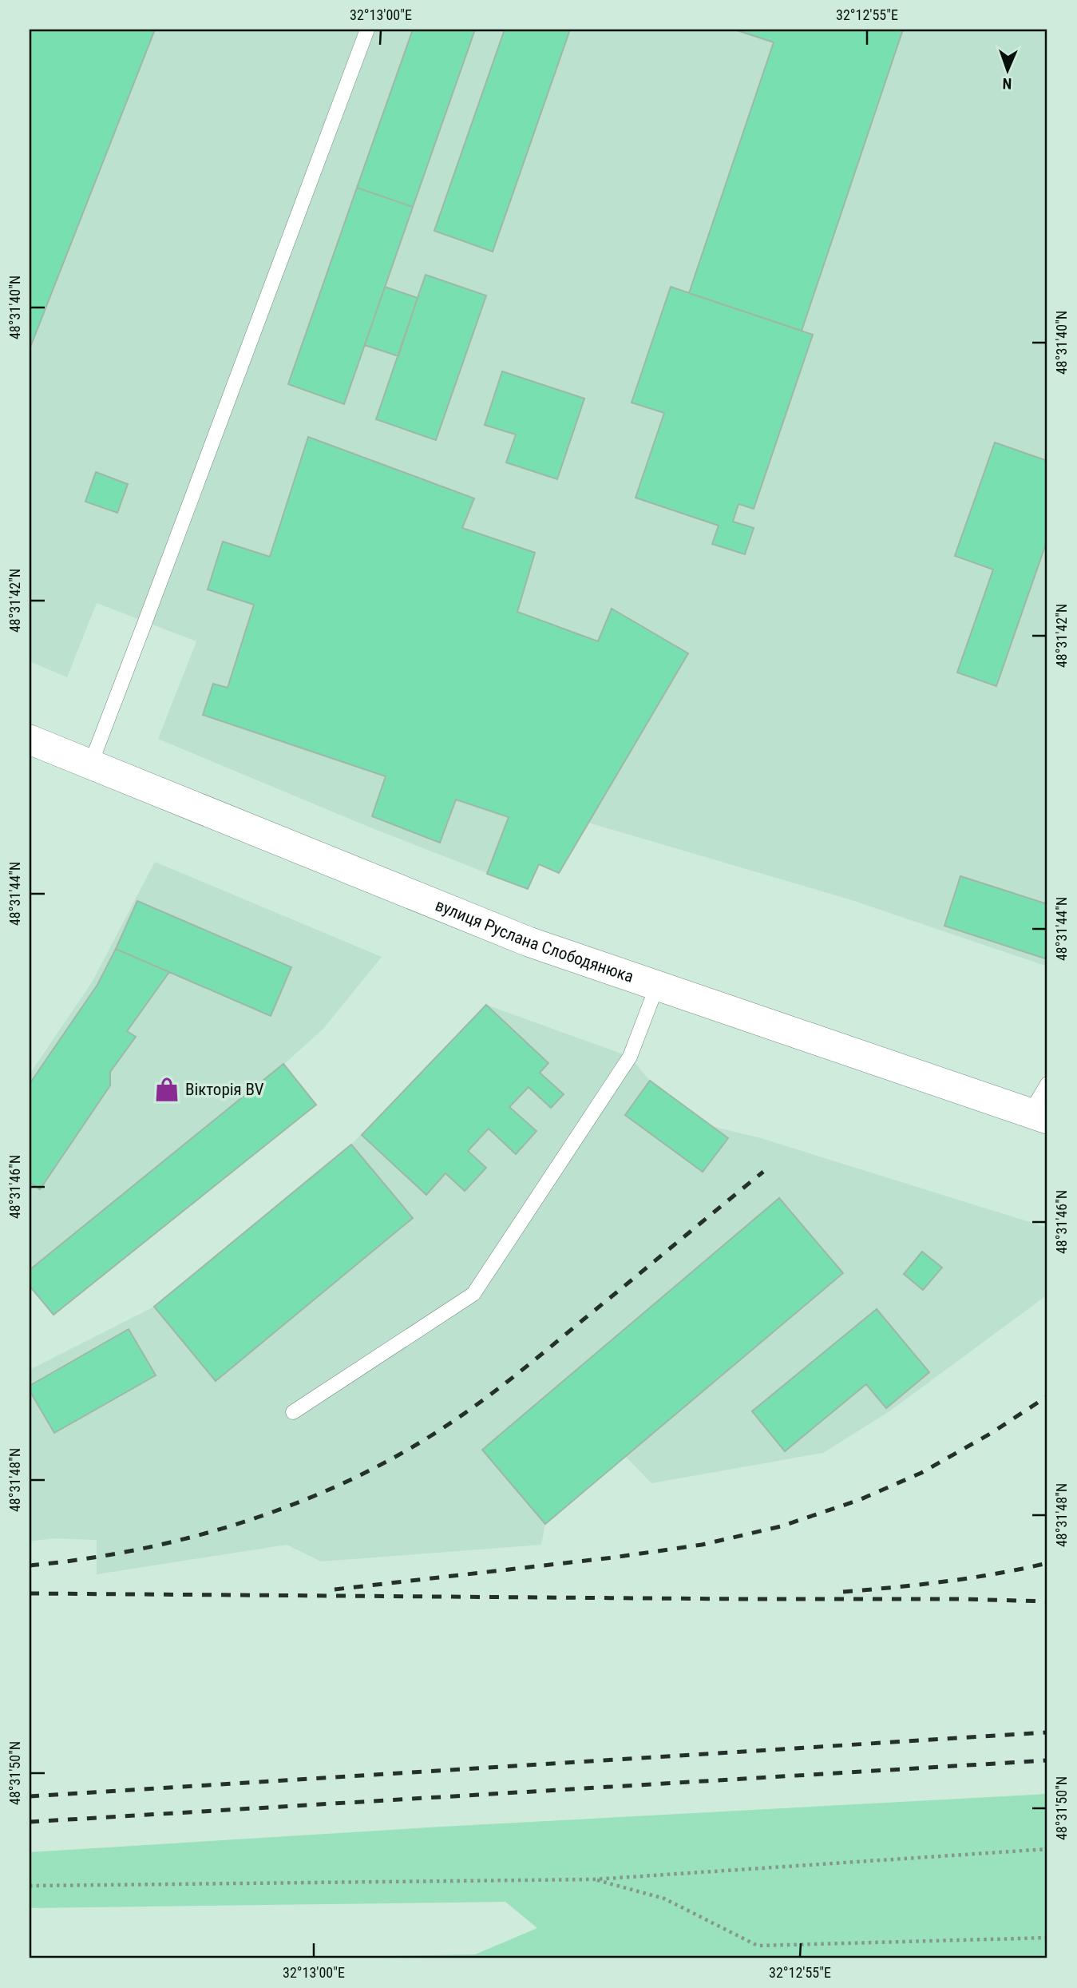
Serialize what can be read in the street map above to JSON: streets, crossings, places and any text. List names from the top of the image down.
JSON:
{
  "streets": {
    "street": ["вулиця Руслана Слободянюка"]
  },
  "places": {
    "shop": ["Вікторія BV"]
  },
  "north": "bottom",
  "coordinates": [
    "32°13'00\"E",
    "32°12'55\"E",
    "48°31'40\"N",
    "48°31'42\"N",
    "48°31'44\"N",
    "48°31'46\"N",
    "48°31'48\"N",
    "48°31'50\"N"
  ]
}
